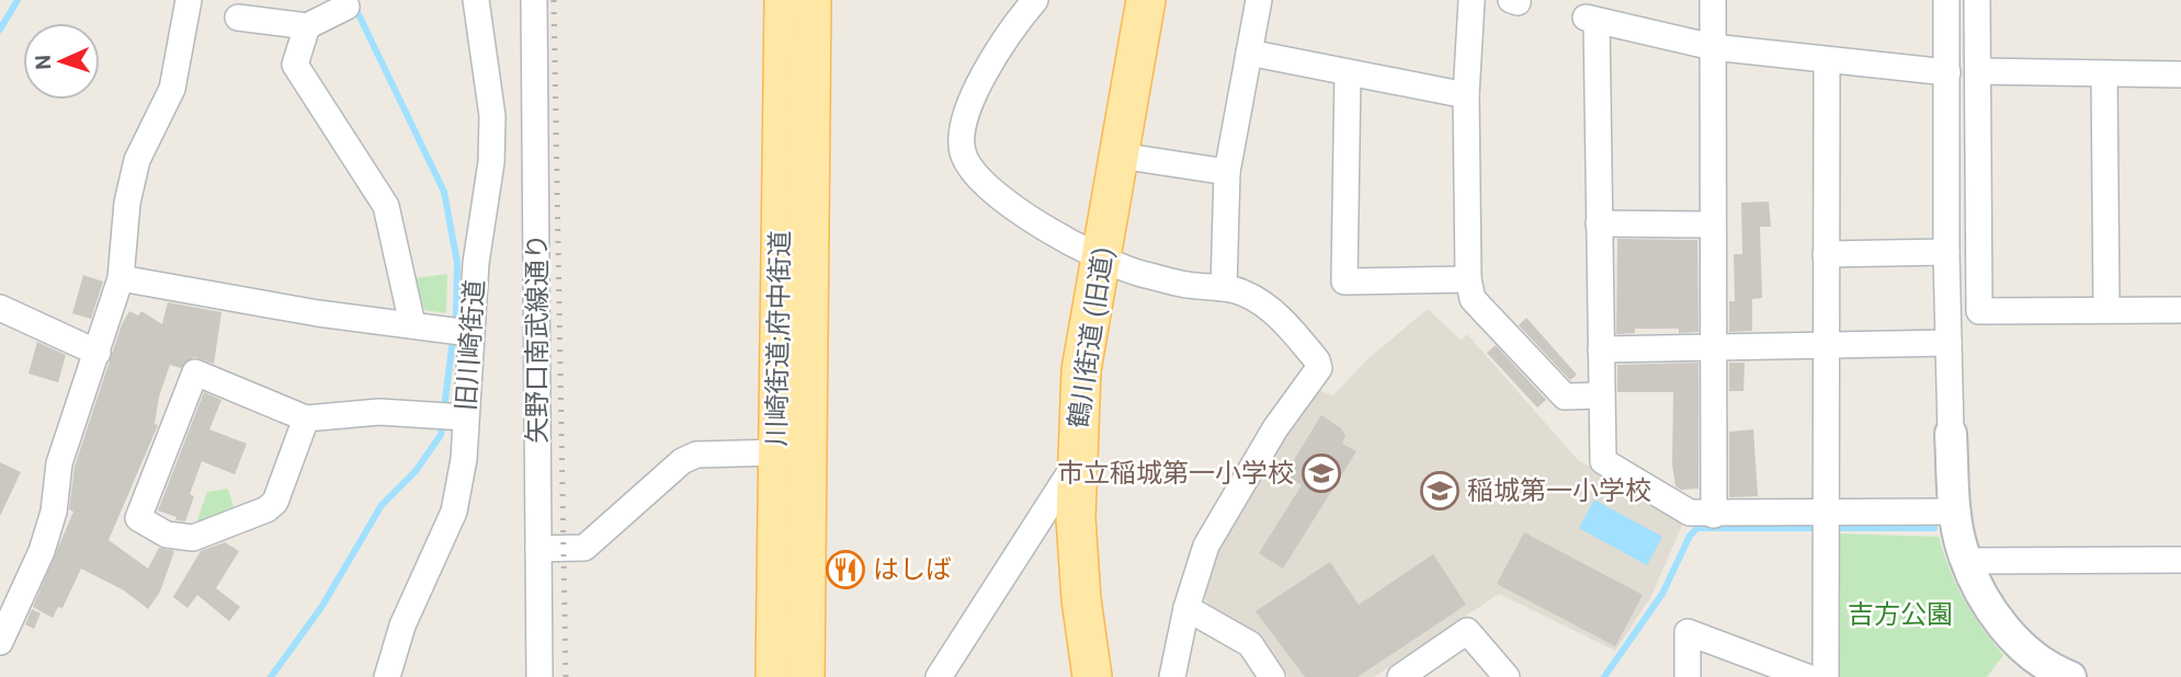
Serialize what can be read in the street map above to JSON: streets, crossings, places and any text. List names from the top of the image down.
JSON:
{
  "streets": {
    "main road": ["鶴川街道 (旧道)", "川崎街道;府中街道"],
    "street": ["矢野口南武線通り", "旧川崎街道"]
  },
  "parks": ["吉方公園"],
  "places": {
    "school or university": ["市立稲城第一小学校", "稲城第一小学校"],
    "restaurant": ["はしば"]
  },
  "north": "left"
}
